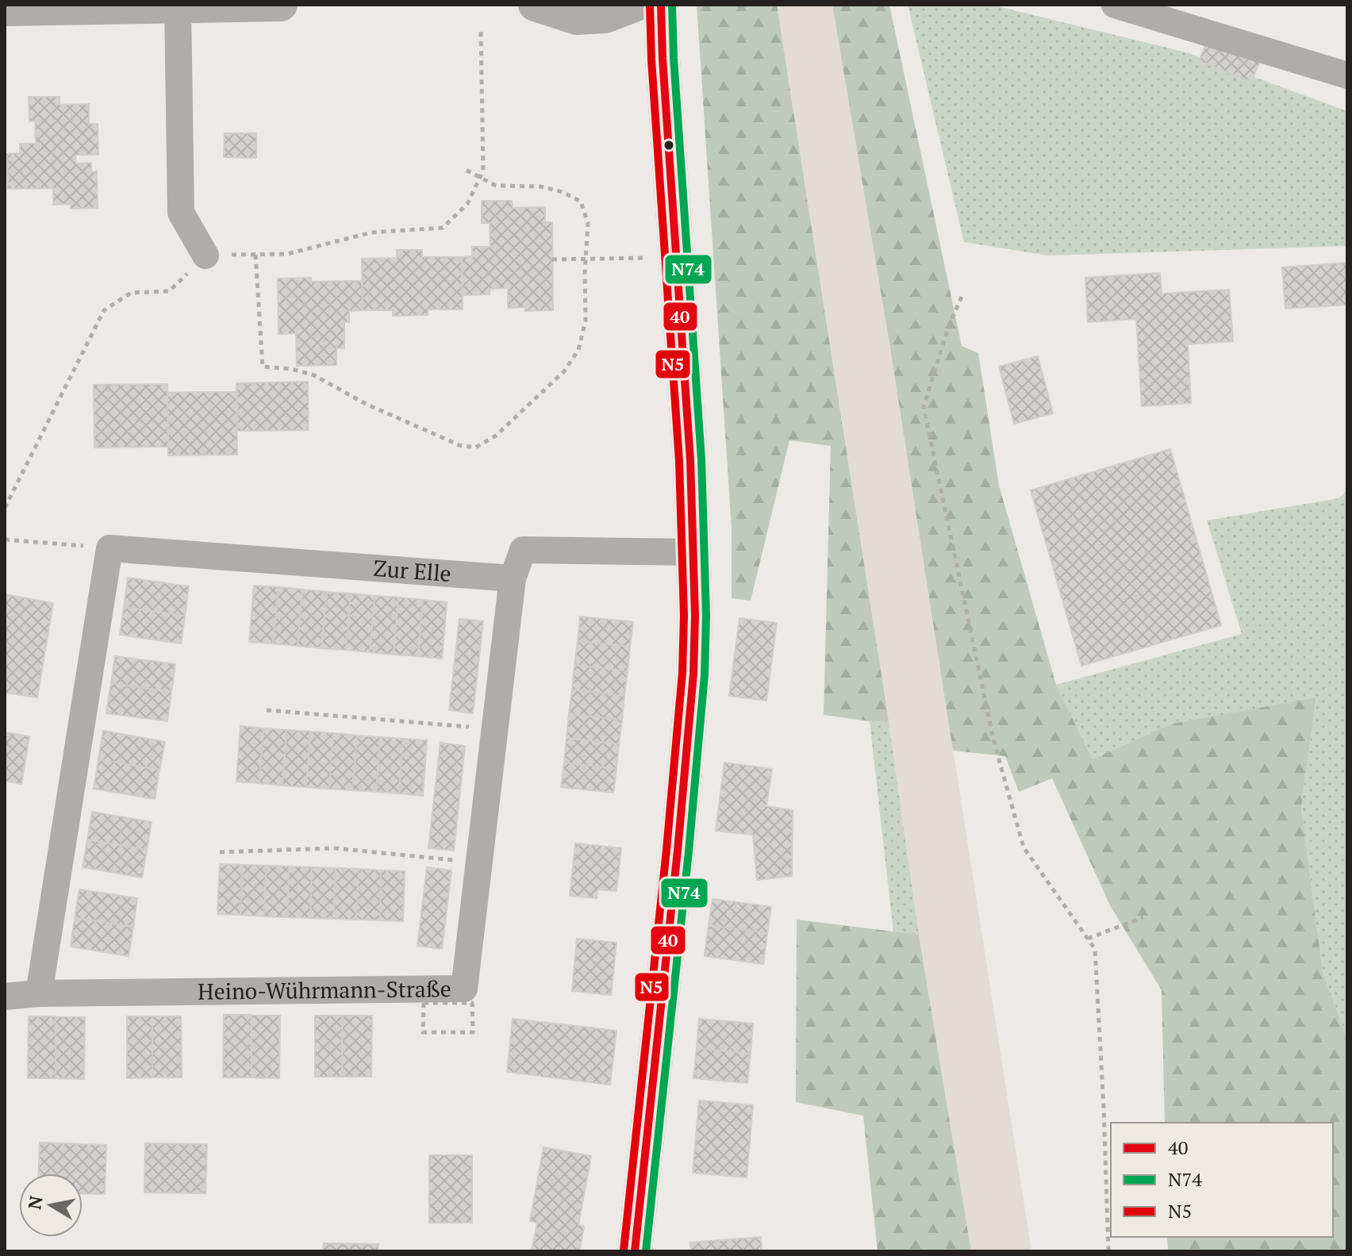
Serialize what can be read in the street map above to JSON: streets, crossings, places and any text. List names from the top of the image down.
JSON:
{
  "streets": {
    "street": ["Zur Elle", "Heino-Wührmann-Straße"]
  },
  "crossings": [
    ["Zur Elle", "Heino-Wührmann-Straße"]
  ],
  "lines": ["transit line 40", "transit line N74", "transit line N5"],
  "legend": ["40", "N74", "N5"],
  "north": "left"
}
